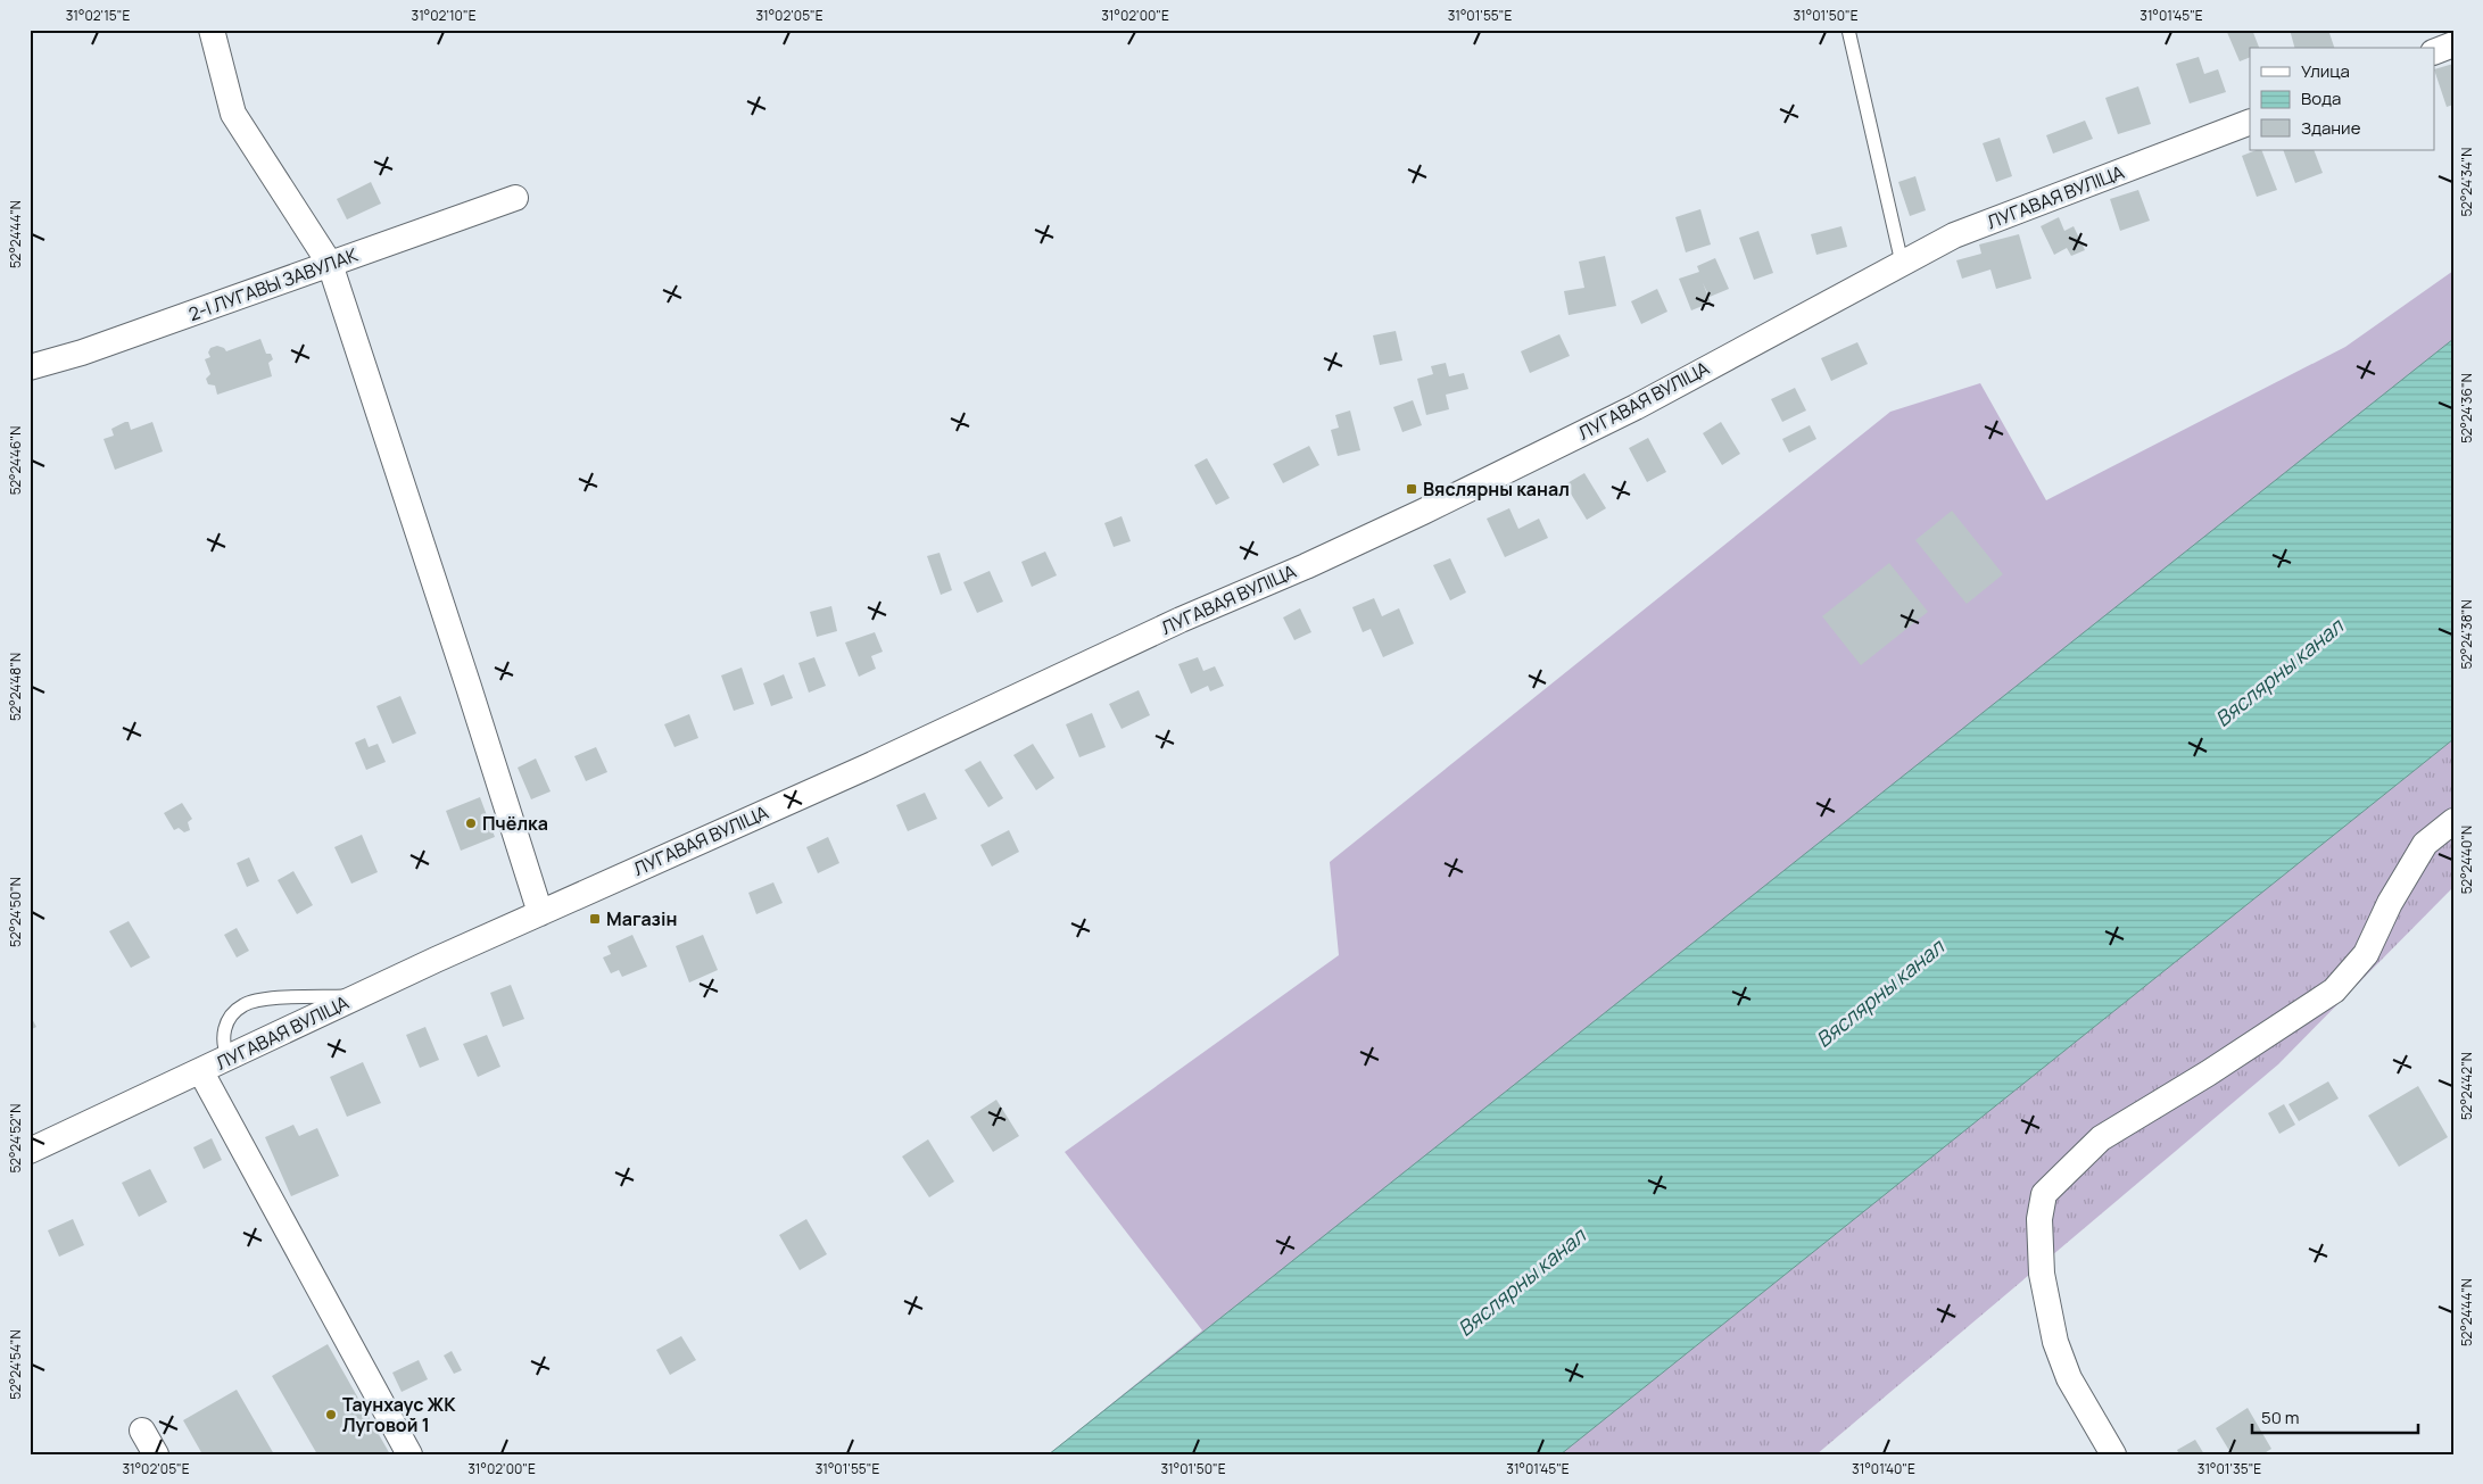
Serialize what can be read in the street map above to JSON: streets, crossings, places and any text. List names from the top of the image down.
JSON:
{
  "streets": {
    "street": ["ЛУГАВАЯ ВУЛІЦА", "2-І ЛУГАВЫ ЗАВУЛАК"]
  },
  "water": ["Вяслярны канал"],
  "places": {
    "transit": ["Вяслярны канал", "Магазін"],
    "other": ["Пчёлка", "Таунхаус ЖК Луговой 1"]
  },
  "legend": ["Улица", "Вода", "Здание"],
  "scale_bar": "50 m",
  "coordinates": [
    "31°02'15\"E",
    "31°02'10\"E",
    "31°02'05\"E",
    "31°02'00\"E",
    "31°01'55\"E",
    "31°01'50\"E",
    "31°01'45\"E",
    "52°24'34\"N",
    "52°24'44\"N",
    "52°24'36\"N",
    "52°24'46\"N",
    "52°24'38\"N",
    "52°24'48\"N",
    "52°24'40\"N",
    "52°24'50\"N",
    "52°24'42\"N",
    "52°24'52\"N",
    "52°24'54\"N",
    "31°01'40\"E",
    "31°01'35\"E"
  ]
}
